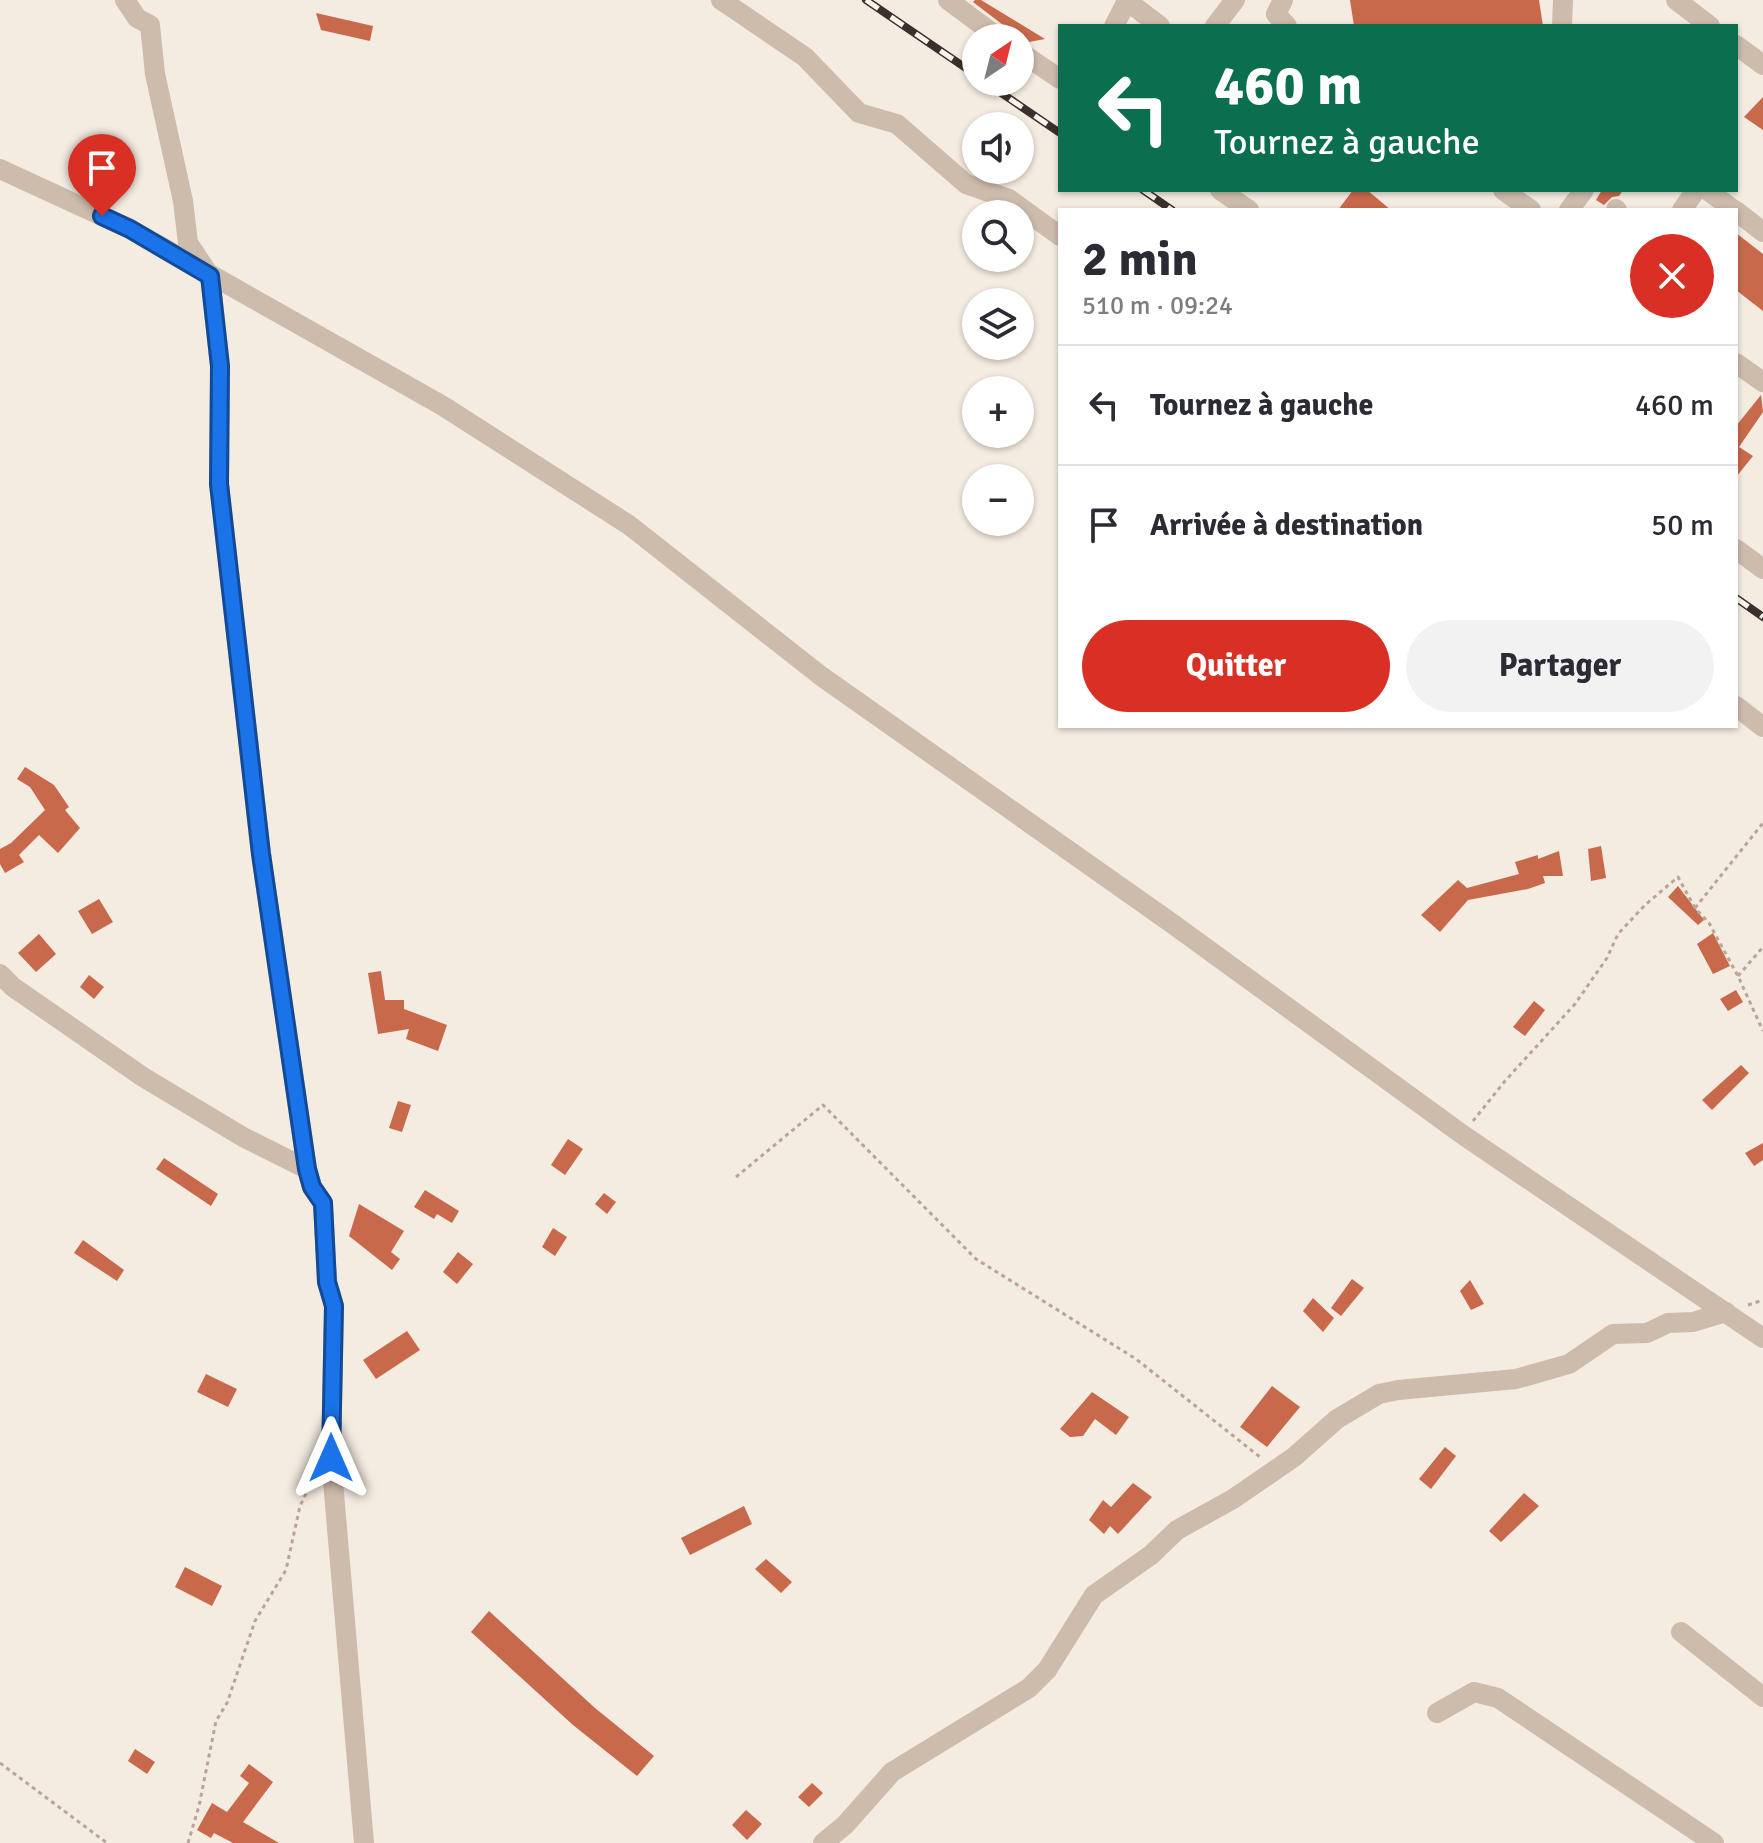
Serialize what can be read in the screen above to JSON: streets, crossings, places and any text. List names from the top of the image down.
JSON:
{
  "north": "top right",
  "page": {
    "map_buttons": ["+", "−"],
    "turn": ["460 m", "Tournez à gauche"],
    "heading": ["2 min", "510 m · 09:24"],
    "list": [
      {
        "name": "Tournez à gauche",
        "value": "460 m"
      },
      {
        "name": "Arrivée à destination",
        "value": "50 m"
      }
    ],
    "buttons": ["Quitter", "Partager"]
  }
}
